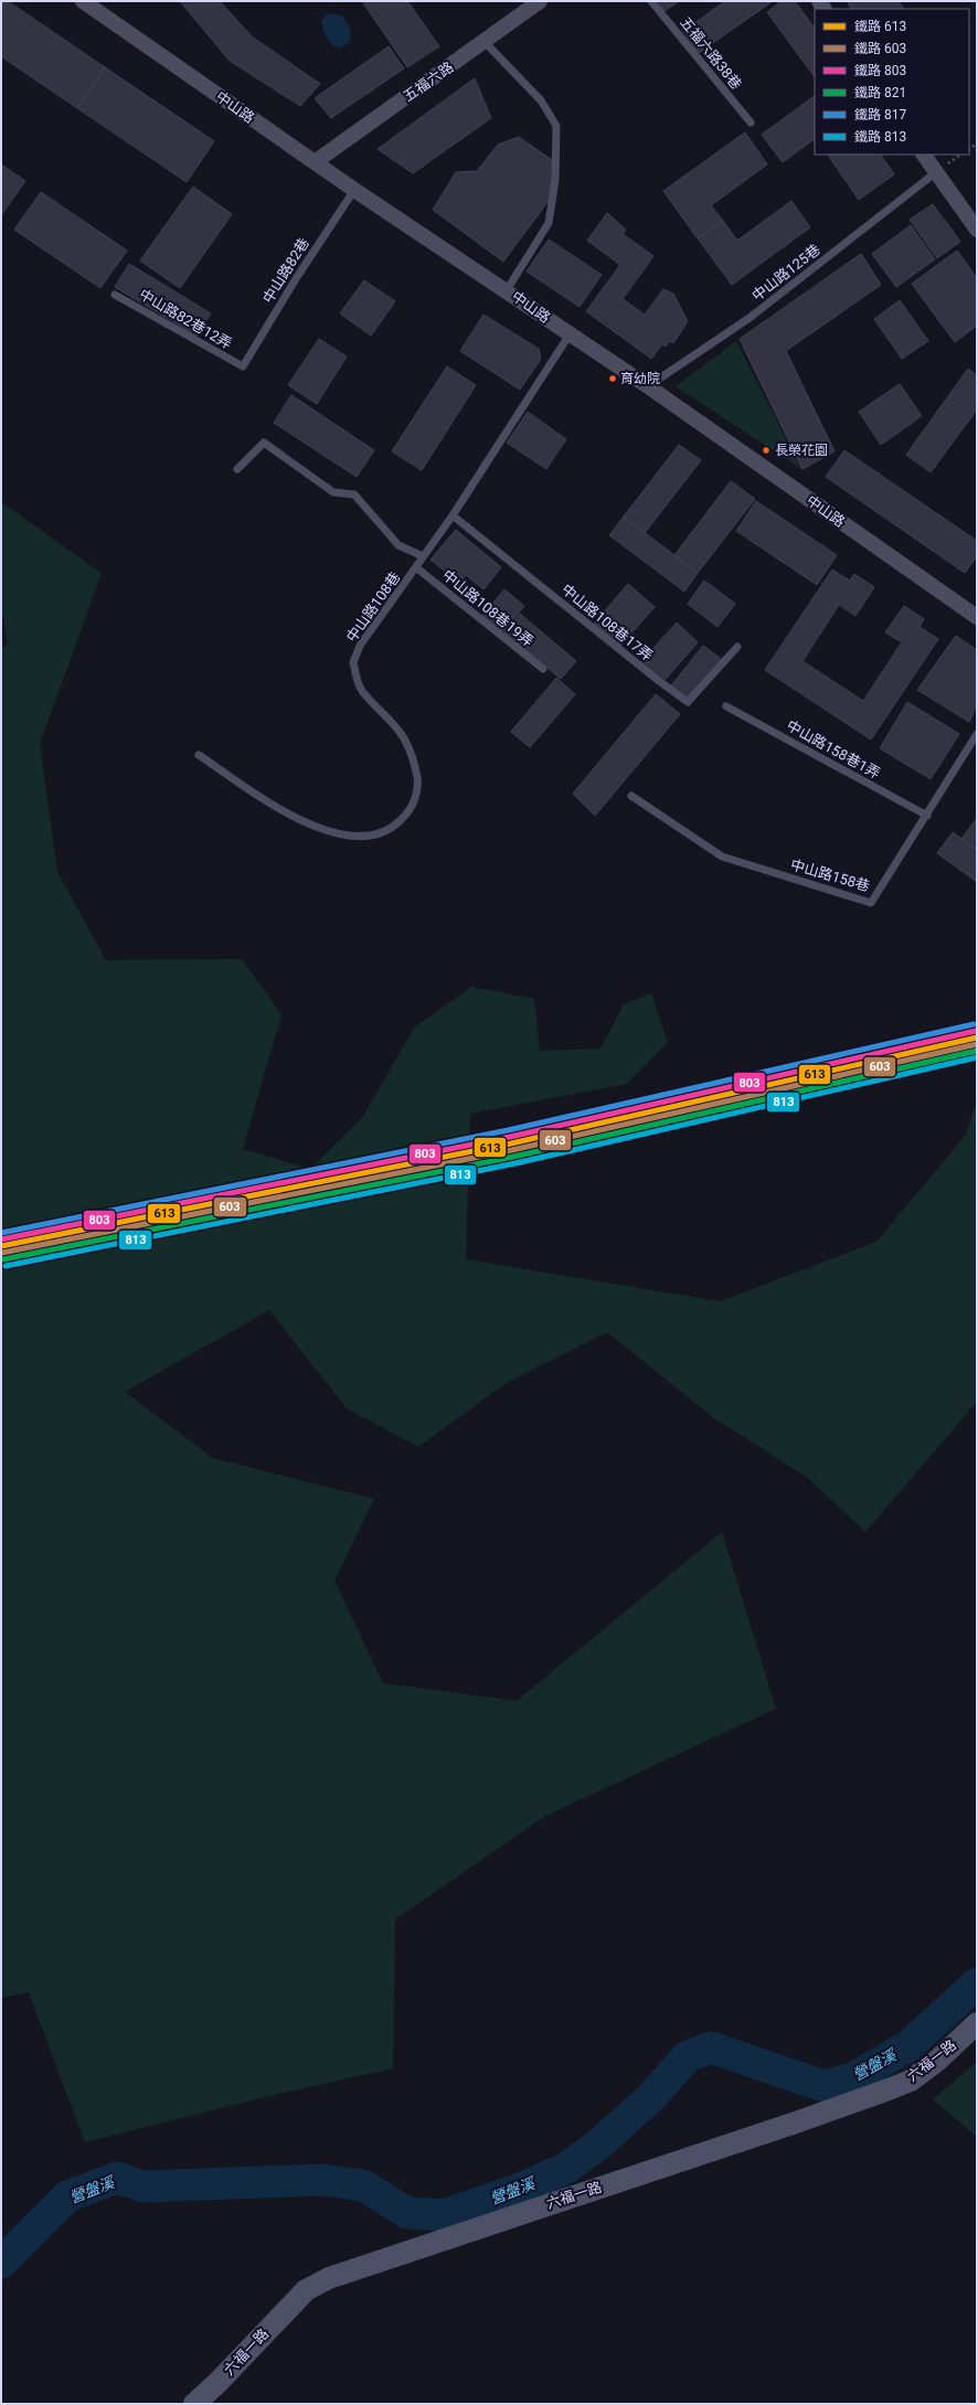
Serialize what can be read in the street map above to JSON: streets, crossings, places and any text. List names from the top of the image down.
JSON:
{
  "streets": {
    "street": ["五福六路", "中山路", "六福一路"],
    "lane": [
      "五福六路38巷",
      "中山路82巷",
      "中山路125巷",
      "中山路82巷12弄",
      "中山路108巷",
      "中山路108巷19弄",
      "中山路108巷17弄",
      "中山路158巷1弄",
      "中山路158巷"
    ]
  },
  "crossings": [
    ["五福六路", "中山路"],
    ["中山路", "中山路82巷"],
    ["中山路", "中山路125巷"],
    ["中山路", "中山路108巷"],
    ["中山路82巷", "中山路82巷12弄"],
    ["中山路108巷", "中山路108巷19弄"],
    ["中山路108巷", "中山路108巷17弄"],
    ["中山路158巷1弄", "中山路158巷"]
  ],
  "water": ["營盤溪"],
  "places": ["育幼院", "長榮花園"],
  "lines": [
    "rail line 817",
    "rail line 803",
    "rail line 613",
    "rail line 603",
    "rail line 821",
    "rail line 813"
  ],
  "legend": [
    "鐵路 613",
    "鐵路 603",
    "鐵路 803",
    "鐵路 821",
    "鐵路 817",
    "鐵路 813"
  ]
}
